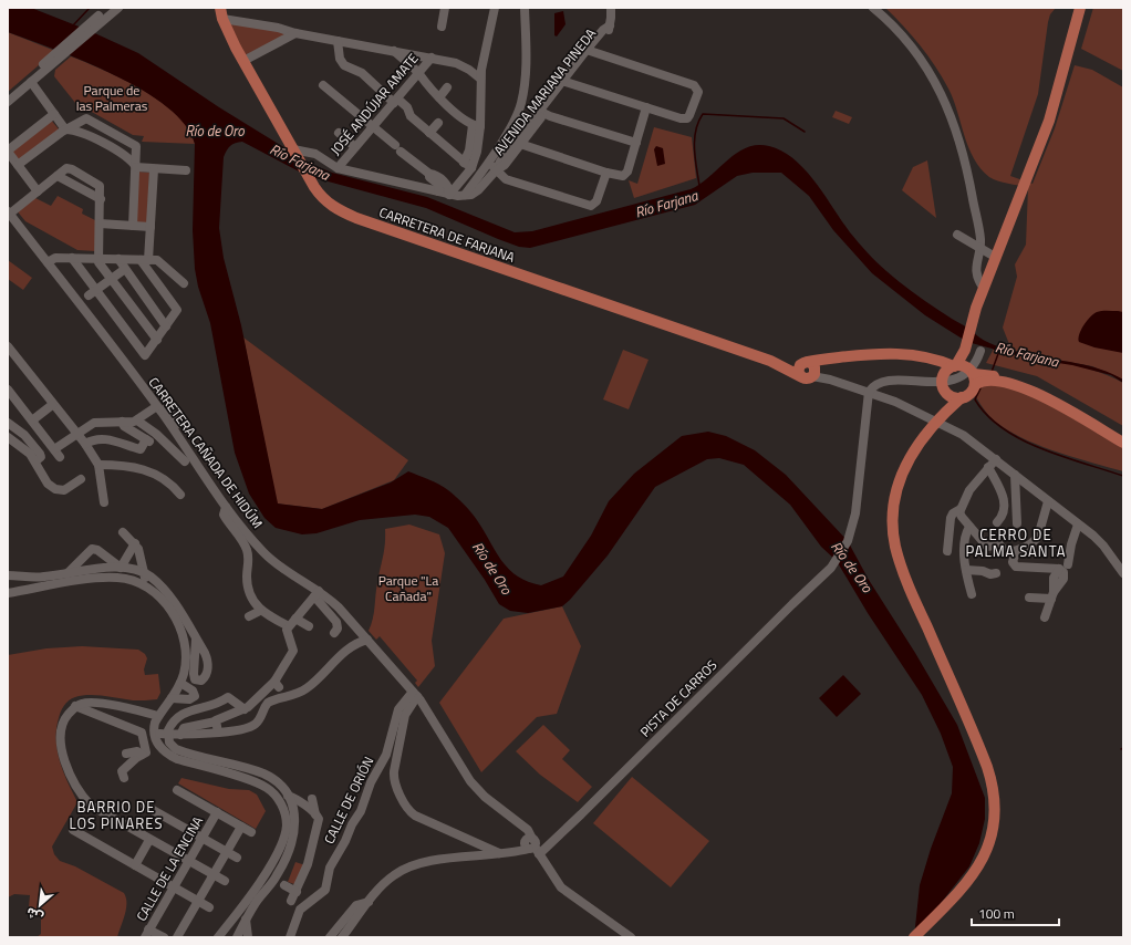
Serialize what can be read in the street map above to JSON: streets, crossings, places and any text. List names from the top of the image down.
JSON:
{
  "streets": {
    "main road": ["CARRETERA DE FARJANA"],
    "street": [
      "AVENIDA MARIANA PINEDA",
      "JOSÉ ANDÚJAR AMATE",
      "CARRETERA CAÑADA DE HIDÚM",
      "PISTA DE CARROS",
      "CALLE DE ORIÓN",
      "CALLE DE LA ENCINA"
    ]
  },
  "crossings": [
    ["AVENIDA MARIANA PINEDA", "JOSÉ ANDÚJAR AMATE"],
    ["AVENIDA MARIANA PINEDA", "CARRETERA DE FARJANA"],
    ["CARRETERA CAÑADA DE HIDÚM", "PISTA DE CARROS"],
    ["CARRETERA CAÑADA DE HIDÚM", "CALLE DE ORIÓN"]
  ],
  "districts": ["CERRO DE PALMA SANTA", "BARRIO DE LOS PINARES"],
  "water": ["Río de Oro", "Río Farjana"],
  "parks": ["Parque de las Palmeras", "Parque \"La Cañada\""],
  "scale_bar": "100 m",
  "north": "bottom left"
}
